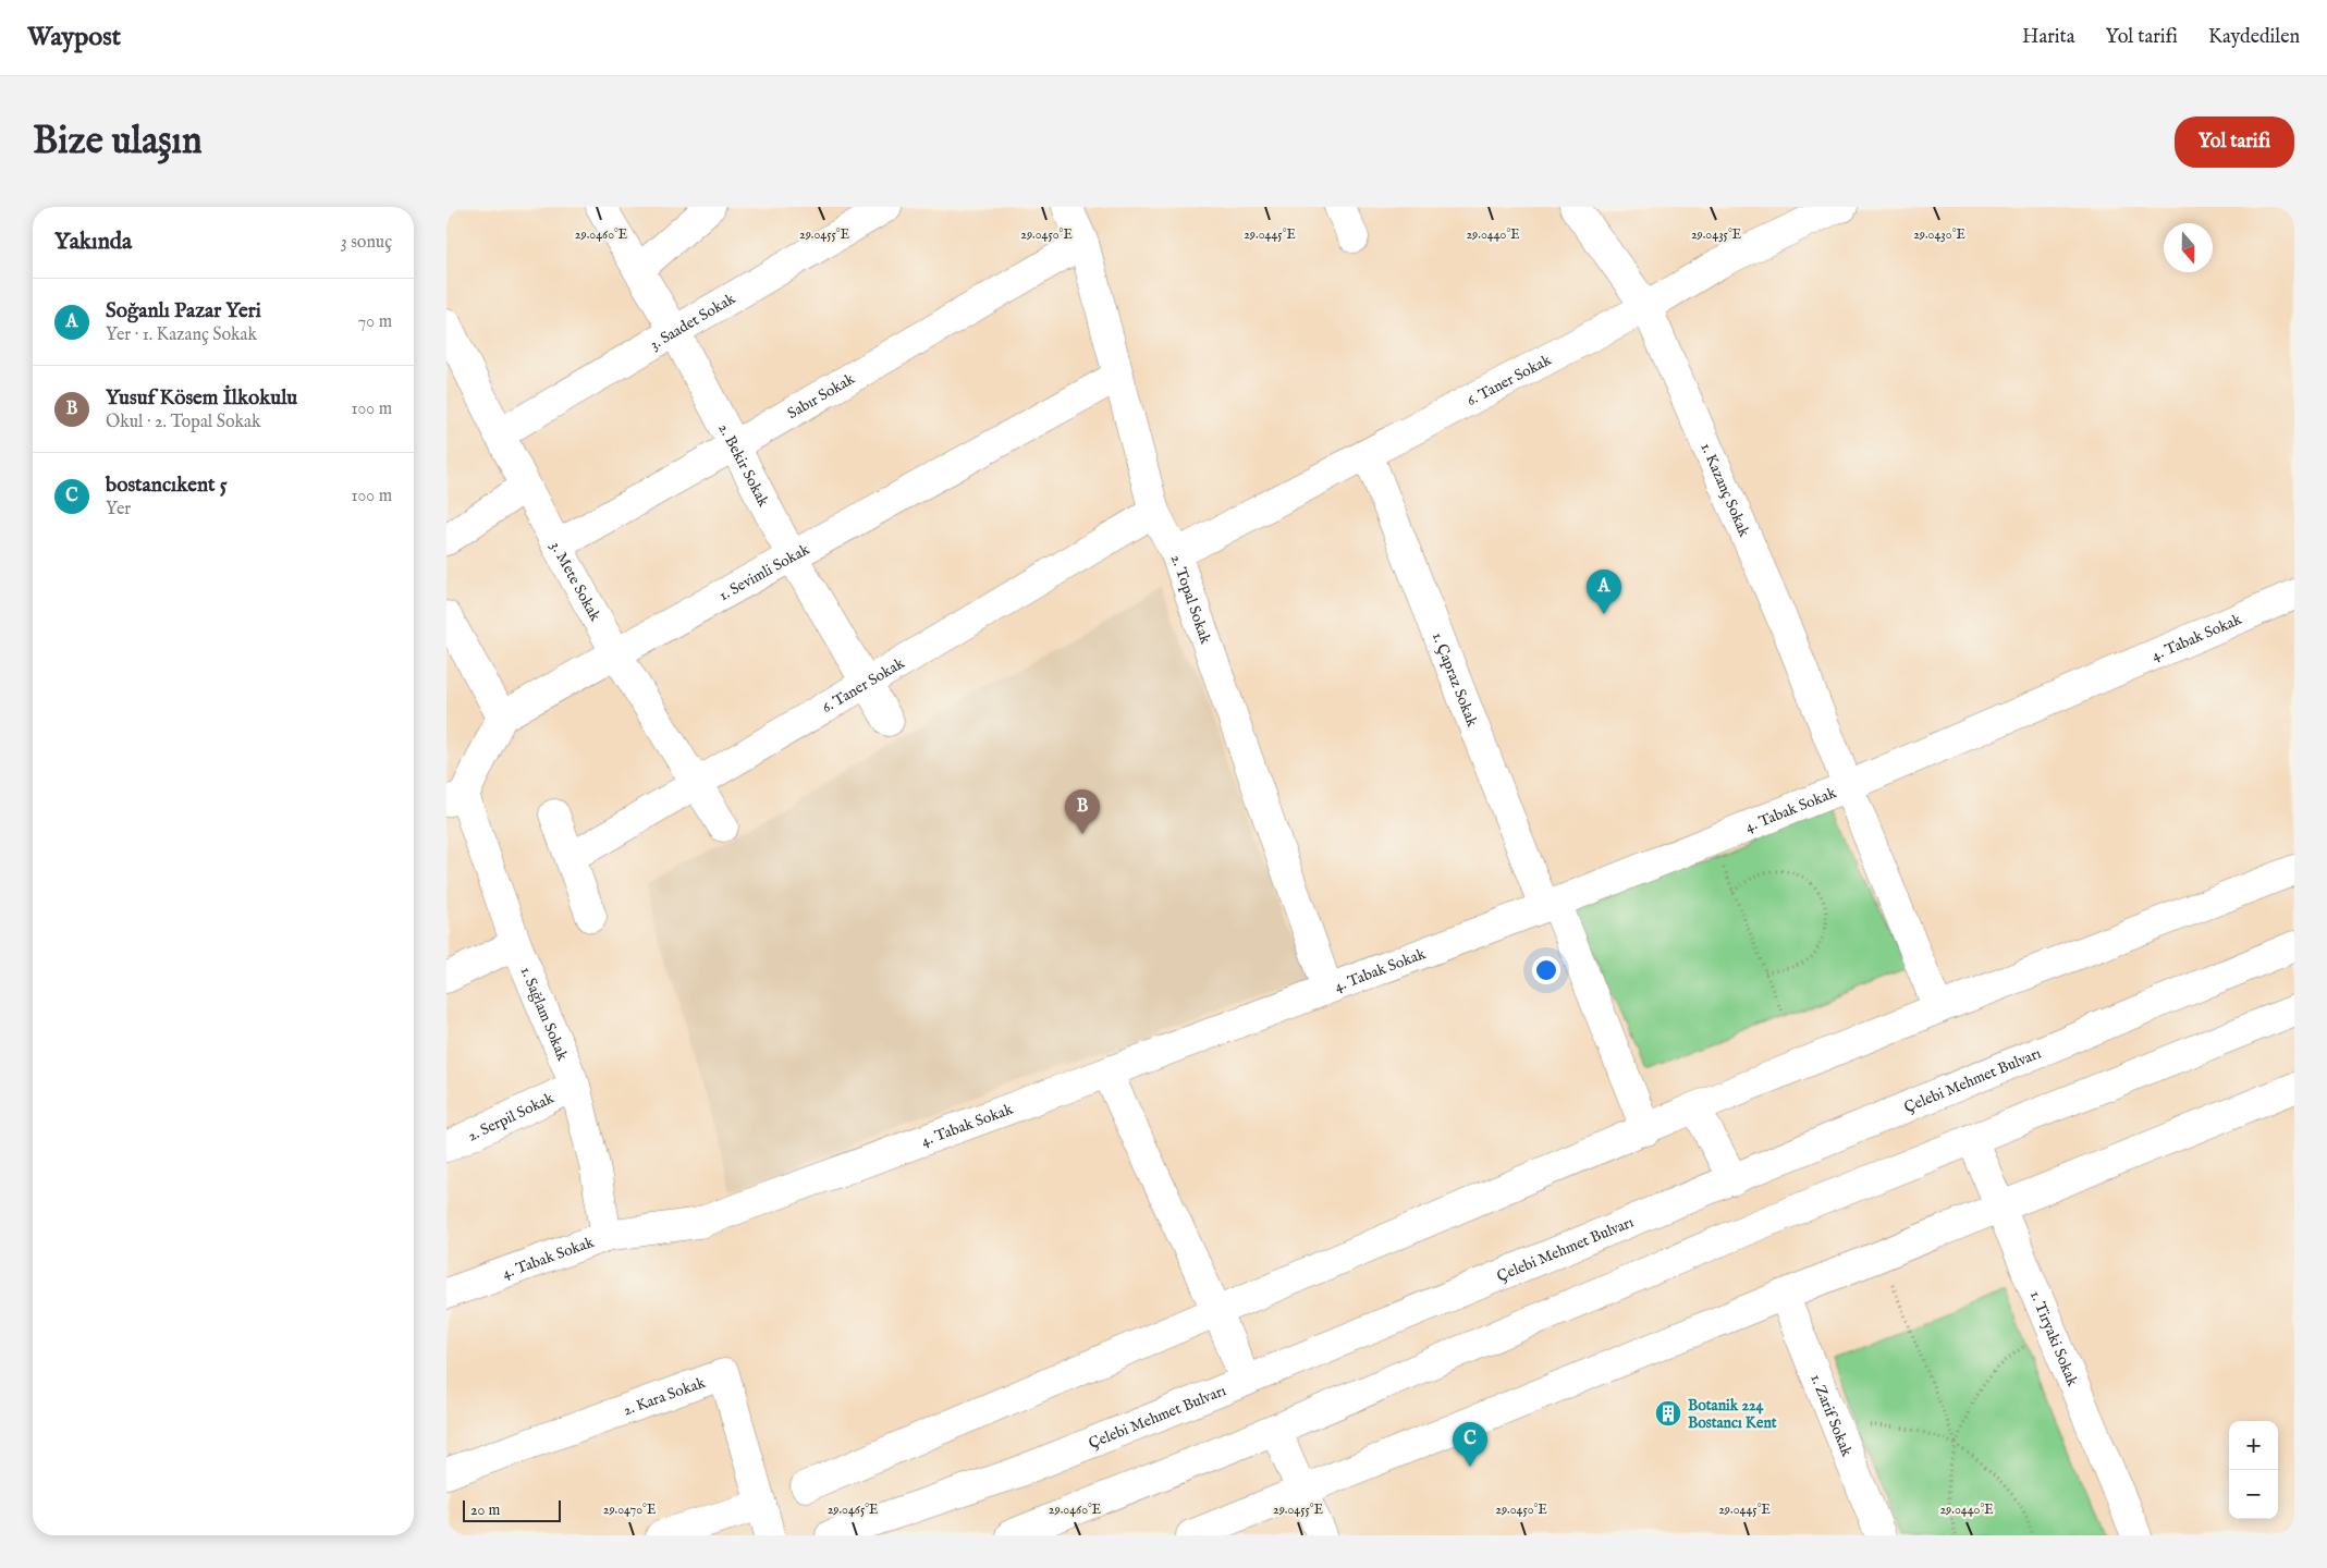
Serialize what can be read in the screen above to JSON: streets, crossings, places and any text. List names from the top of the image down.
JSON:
{
  "streets": {
    "street": [
      "3. Saadet Sokak",
      "6. Taner Sokak",
      "Sabır Sokak",
      "2. Bekir Sokak",
      "1. Kazanç Sokak",
      "1. Sevimli Sokak",
      "3. Mete Sokak",
      "2. Topal Sokak",
      "4. Tabak Sokak",
      "1. Çapraz Sokak",
      "1. Sağlam Sokak",
      "Çelebi Mehmet Bulvarı",
      "2. Serpil Sokak",
      "1. Tiryaki Sokak",
      "2. Kara Sokak",
      "1. Zarif Sokak"
    ]
  },
  "crossings": [
    ["3. Saadet Sokak", "2. Bekir Sokak"],
    ["3. Saadet Sokak", "3. Mete Sokak"],
    ["6. Taner Sokak", "2. Bekir Sokak"],
    ["6. Taner Sokak", "1. Kazanç Sokak"],
    ["6. Taner Sokak", "3. Mete Sokak"],
    ["6. Taner Sokak", "2. Topal Sokak"],
    ["6. Taner Sokak", "1. Çapraz Sokak"],
    ["Sabır Sokak", "2. Bekir Sokak"],
    ["Sabır Sokak", "3. Mete Sokak"],
    ["Sabır Sokak", "2. Topal Sokak"],
    ["2. Bekir Sokak", "1. Sevimli Sokak"],
    ["1. Kazanç Sokak", "4. Tabak Sokak"],
    ["1. Sevimli Sokak", "3. Mete Sokak"],
    ["1. Sevimli Sokak", "2. Topal Sokak"],
    ["2. Topal Sokak", "4. Tabak Sokak"],
    ["4. Tabak Sokak", "1. Çapraz Sokak"],
    ["4. Tabak Sokak", "1. Sağlam Sokak"],
    ["1. Sağlam Sokak", "2. Serpil Sokak"]
  ],
  "places": {
    "building": ["Botanik 224 Bostancı Kent"]
  },
  "scale_bar": "20 m",
  "north": "bottom",
  "page": {
    "header": "Waypost",
    "nav": ["Harita", "Yol tarifi", "Kaydedilen"],
    "buttons": "Yol tarifi",
    "title": "Bize ulaşın",
    "heading": ["Yakında", "3 sonuç"],
    "list": [
      {
        "mark": "A",
        "name": "Soğanlı Pazar Yeri",
        "note": "Yer · 1. Kazanç Sokak",
        "value": "70 m"
      },
      {
        "mark": "B",
        "name": "Yusuf Kösem İlkokulu",
        "note": "Okul · 2. Topal Sokak",
        "value": "100 m"
      },
      {
        "mark": "C",
        "name": "bostancıkent 5",
        "note": "Yer",
        "value": "100 m"
      }
    ],
    "pins": ["A", "B", "C"],
    "map_buttons": ["+", "−"],
    "scale": "20 m"
  },
  "coordinates": [
    "29.0430°E",
    "29.0460°E",
    "29.0455°E",
    "29.0450°E",
    "29.0445°E",
    "29.0440°E",
    "29.0435°E",
    "29.0470°E",
    "29.0465°E"
  ]
}
